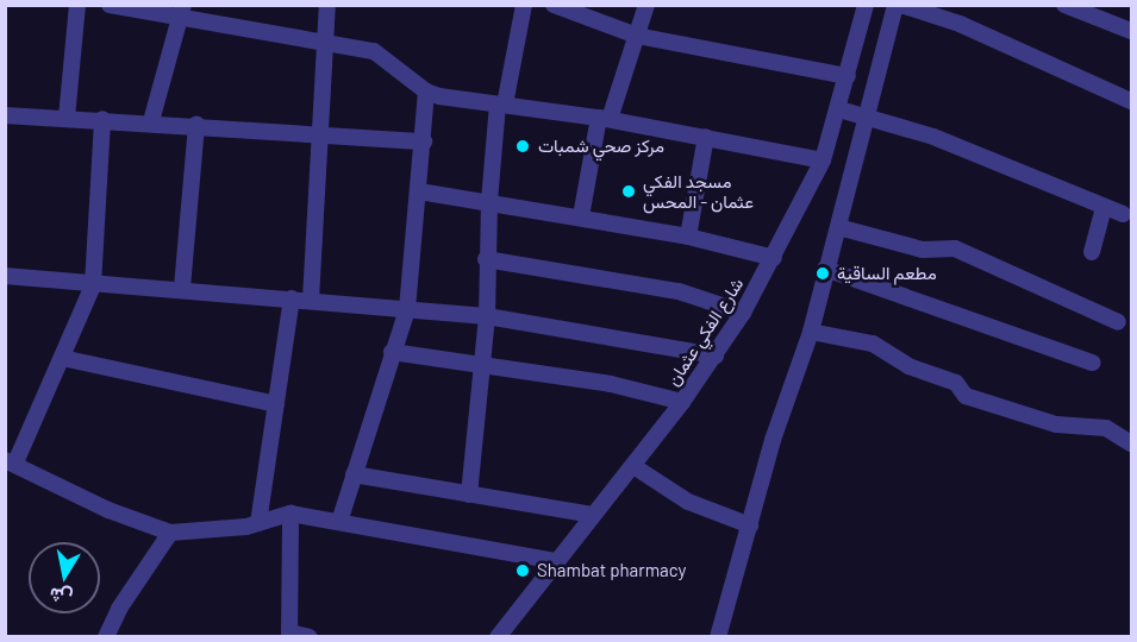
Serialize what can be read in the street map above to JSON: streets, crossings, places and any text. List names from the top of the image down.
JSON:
{
  "streets": {
    "street": ["شارع الفكي عثمان"]
  },
  "places": [
    "مركز صحي شمبات",
    "مسجد الفكي عثمان - المحس",
    "مطعم الساقية",
    "Shambat pharmacy"
  ],
  "north": "bottom"
}
